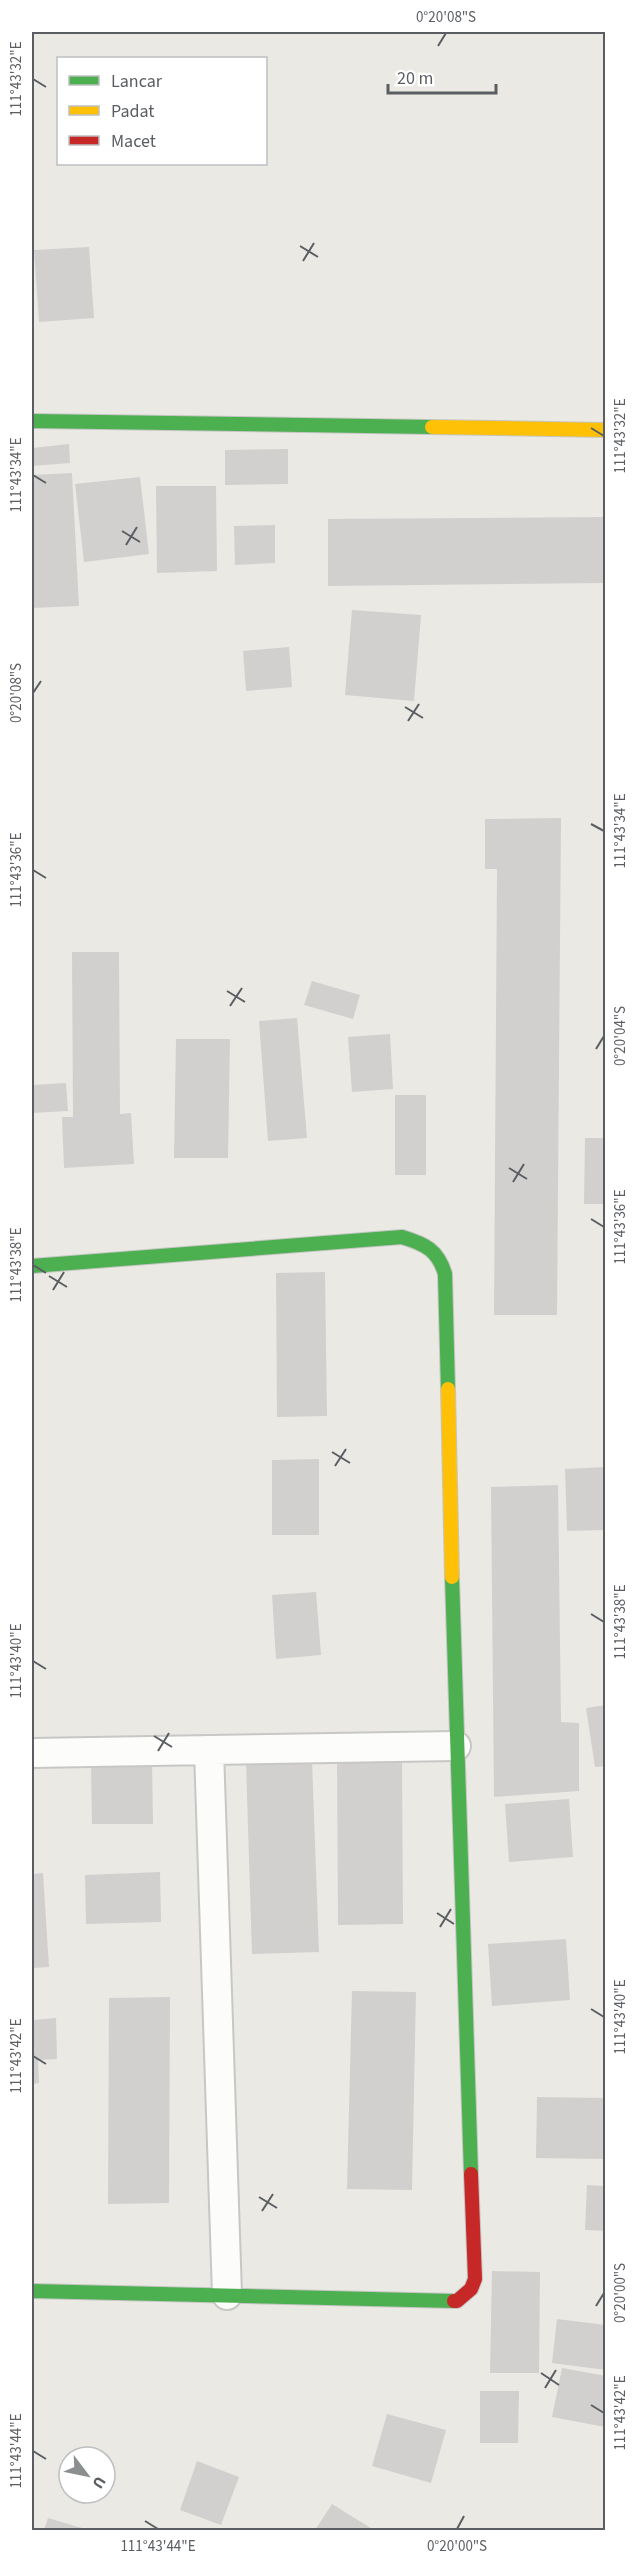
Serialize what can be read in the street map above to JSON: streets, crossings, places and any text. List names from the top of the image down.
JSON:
{
  "legend": ["Lancar", "Padat", "Macet"],
  "scale_bar": "20 m",
  "north": "bottom right",
  "coordinates": [
    "0°20'08\"S",
    "111°43'32\"E",
    "111°43'34\"E",
    "111°43'36\"E",
    "0°20'04\"S",
    "111°43'38\"E",
    "111°43'40\"E",
    "111°43'42\"E",
    "0°20'00\"S",
    "111°43'44\"E"
  ]
}
